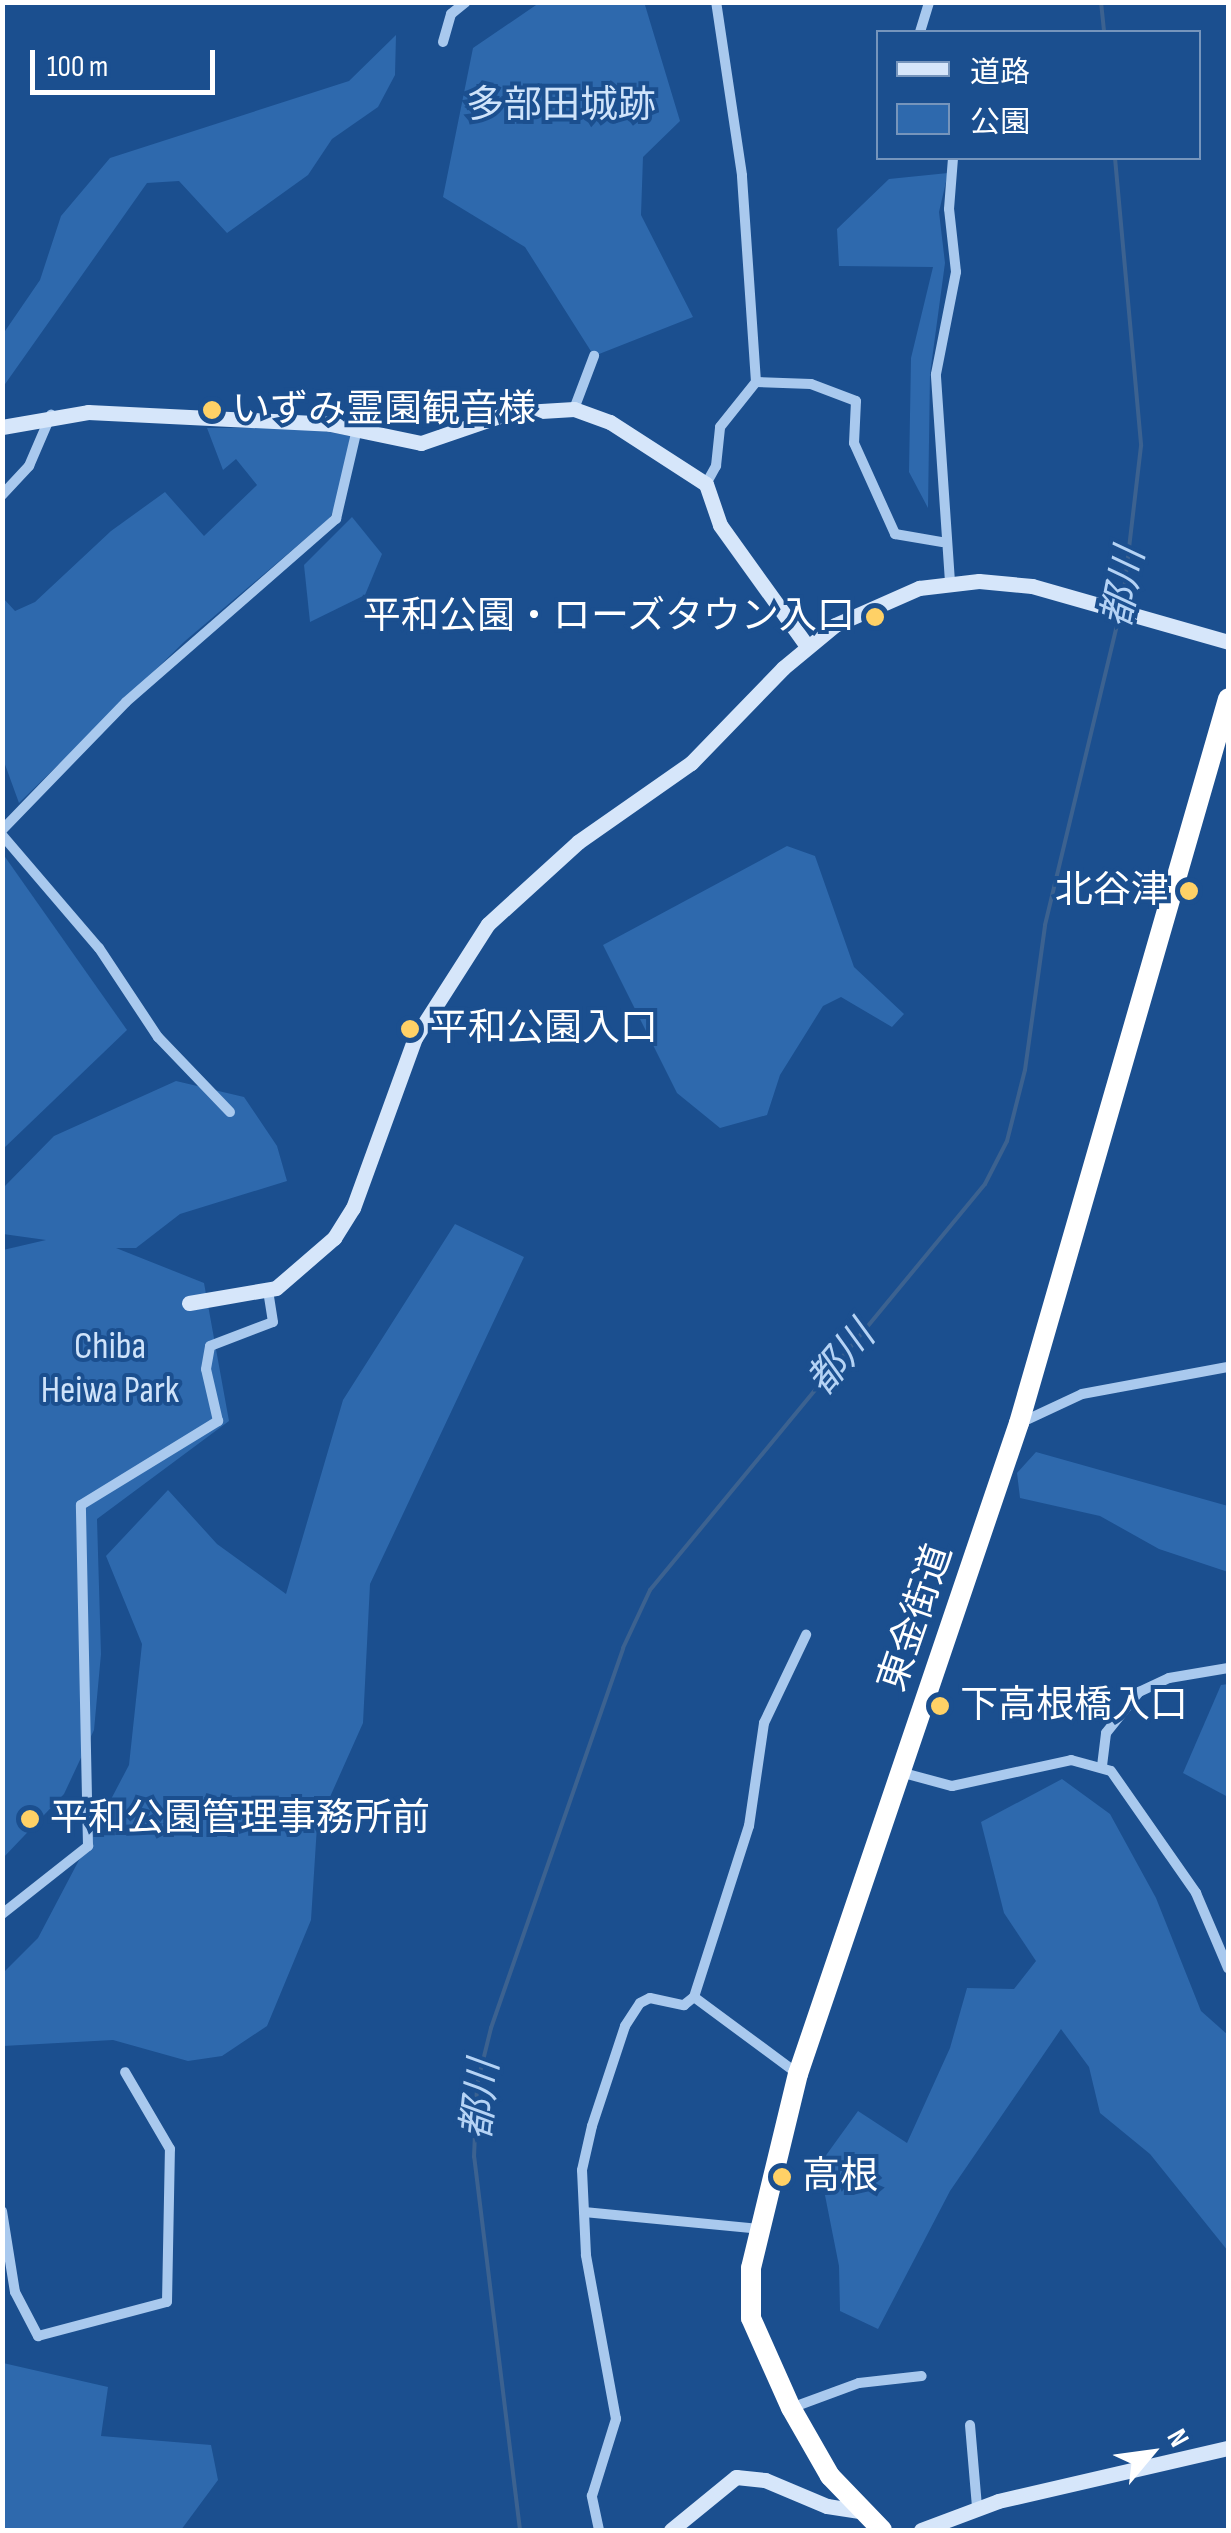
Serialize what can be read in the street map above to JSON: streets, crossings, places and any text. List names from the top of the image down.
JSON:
{
  "streets": {
    "highway": ["東金街道"]
  },
  "water": ["都川"],
  "parks": ["多部田城跡", "Chiba Heiwa Park"],
  "places": [
    "いずみ霊園観音様",
    "平和公園・ローズタウン入口",
    "北谷津",
    "平和公園入口",
    "下高根橋入口",
    "平和公園管理事務所前",
    "高根"
  ],
  "legend": ["道路", "公園"],
  "scale_bar": "100 m",
  "north": "top right"
}
